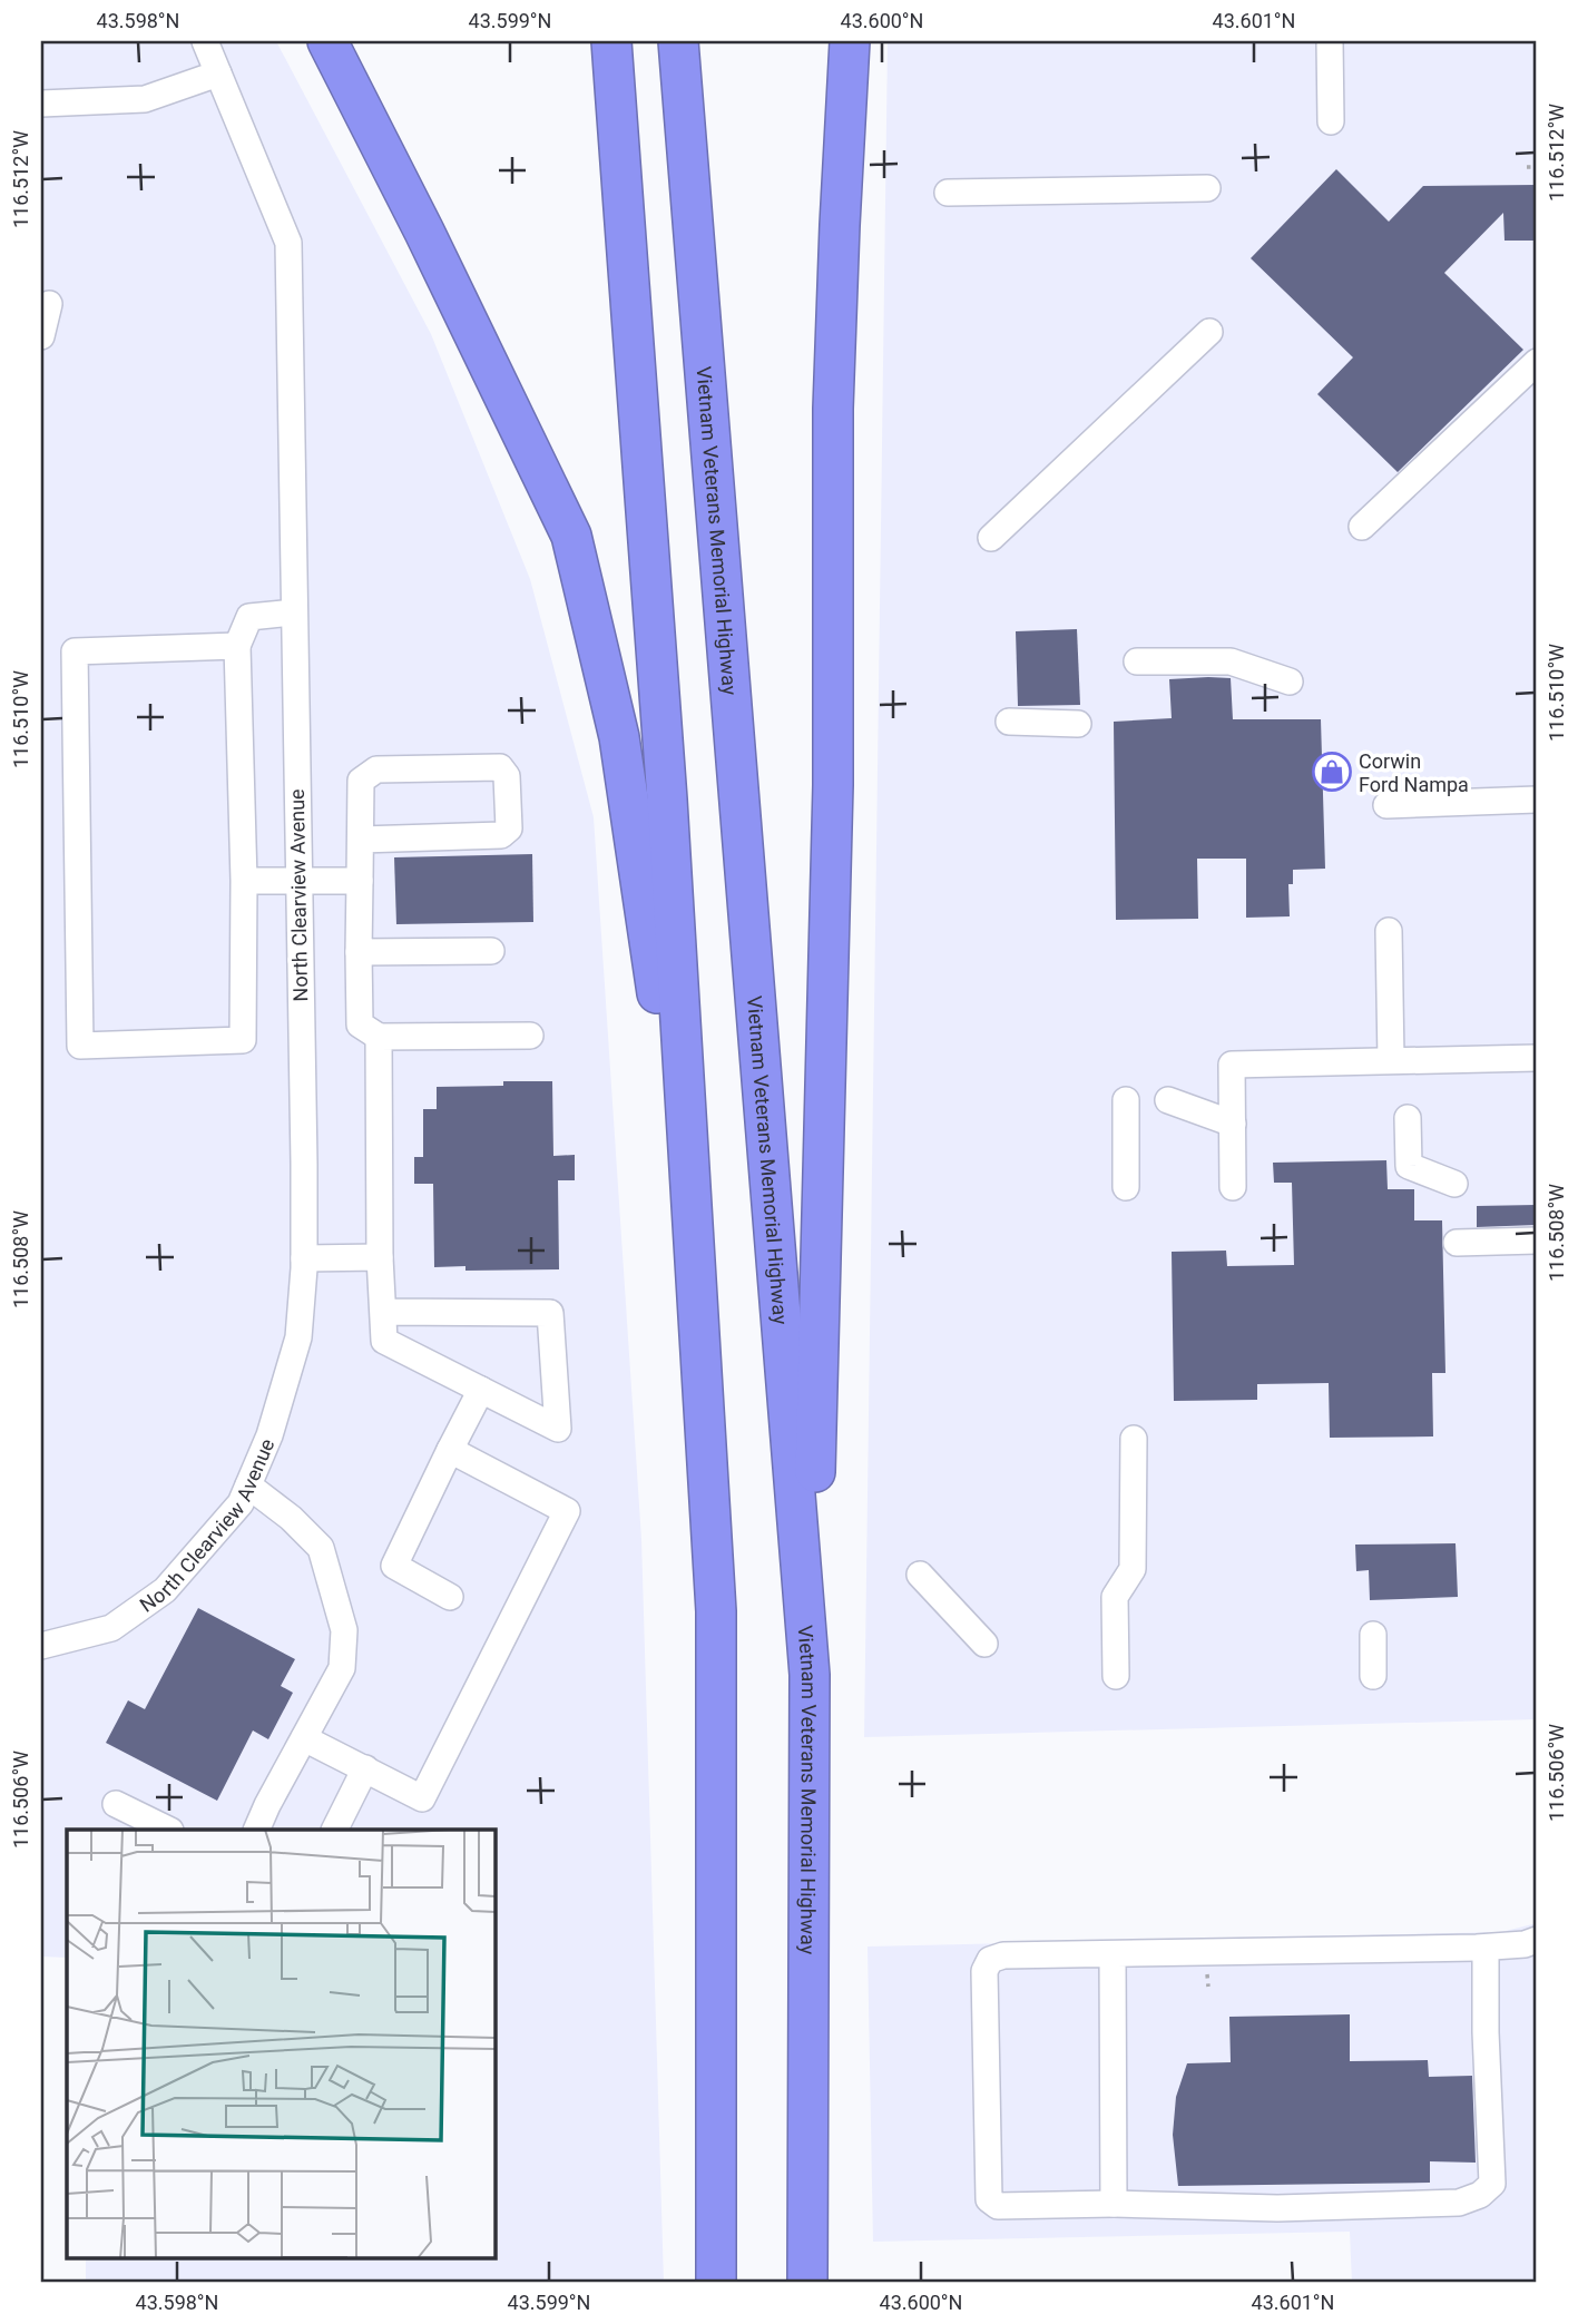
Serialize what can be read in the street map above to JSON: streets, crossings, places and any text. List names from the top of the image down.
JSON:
{
  "streets": {
    "highway": ["Vietnam Veterans Memorial Highway"],
    "street": ["North Clearview Avenue"]
  },
  "places": {
    "shop": ["Corwin Ford Nampa"]
  },
  "coordinates": [
    "43.598°N",
    "43.599°N",
    "43.600°N",
    "43.601°N",
    "116.512°W",
    "116.510°W",
    "116.508°W",
    "116.506°W"
  ]
}
